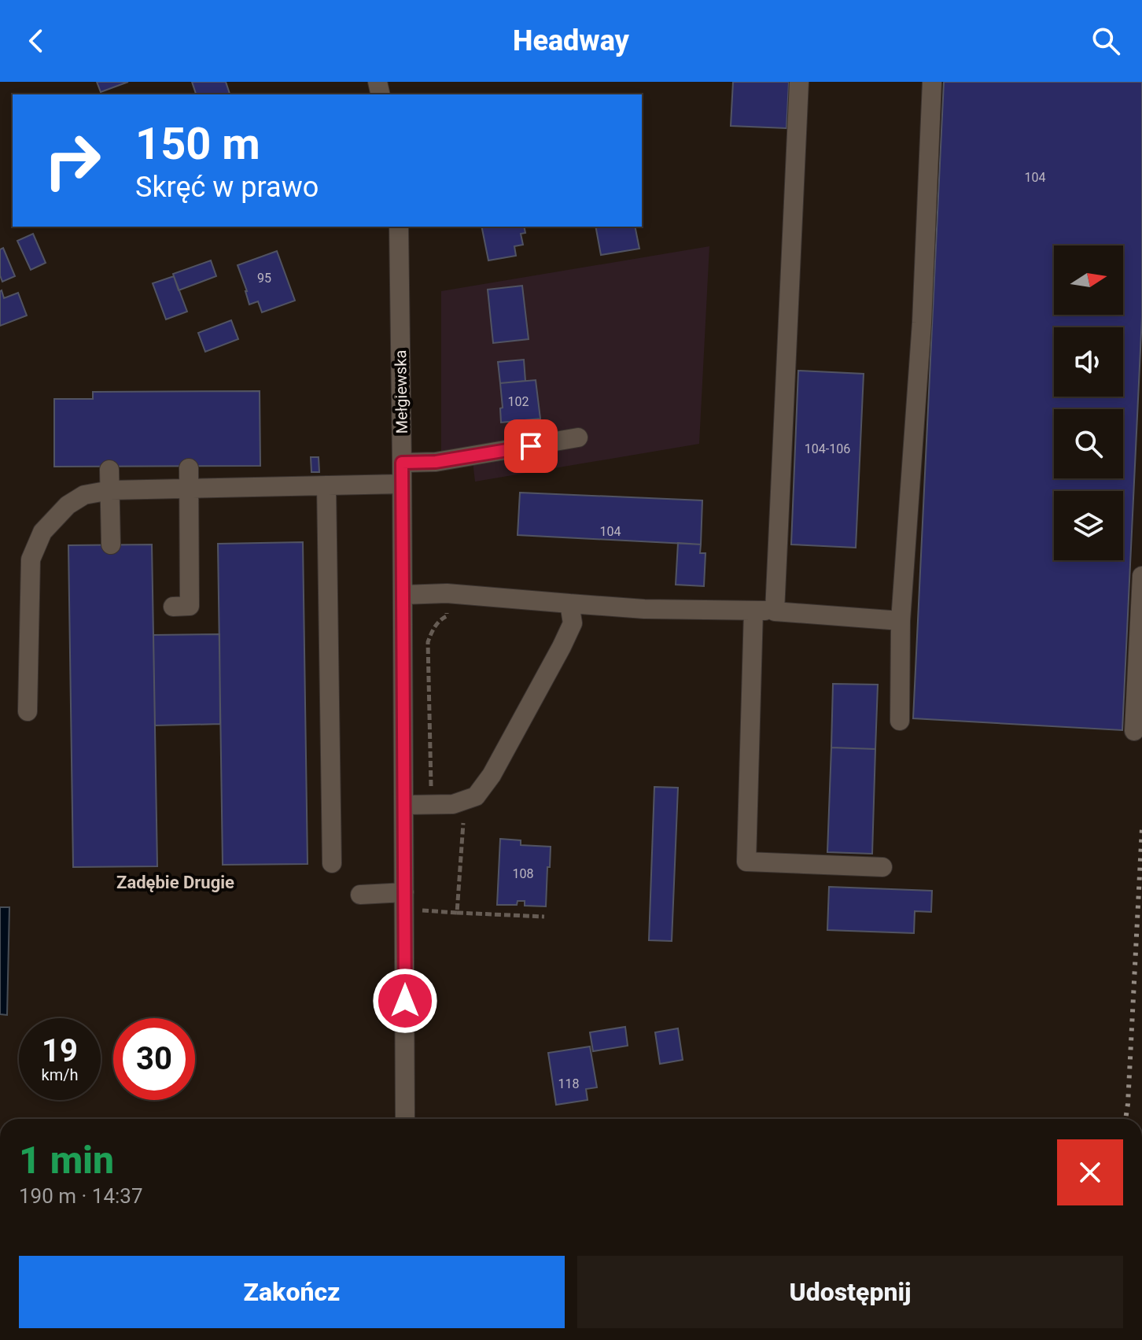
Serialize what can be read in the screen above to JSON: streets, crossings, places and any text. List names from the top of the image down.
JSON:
{
  "streets": {
    "street": ["Mełgiewska"]
  },
  "districts": ["Zadębie Drugie"],
  "house_numbers": [
    "104",
    "95",
    "102",
    "104-106",
    "104",
    "108",
    "118"
  ],
  "north": "right",
  "page": {
    "header": "Headway",
    "turn": ["150 m", "Skręć w prawo"],
    "speed": "19 km/h",
    "limit": "30",
    "heading": ["1 min", "190 m · 14:37"],
    "buttons": ["Zakończ", "Udostępnij"]
  }
}
